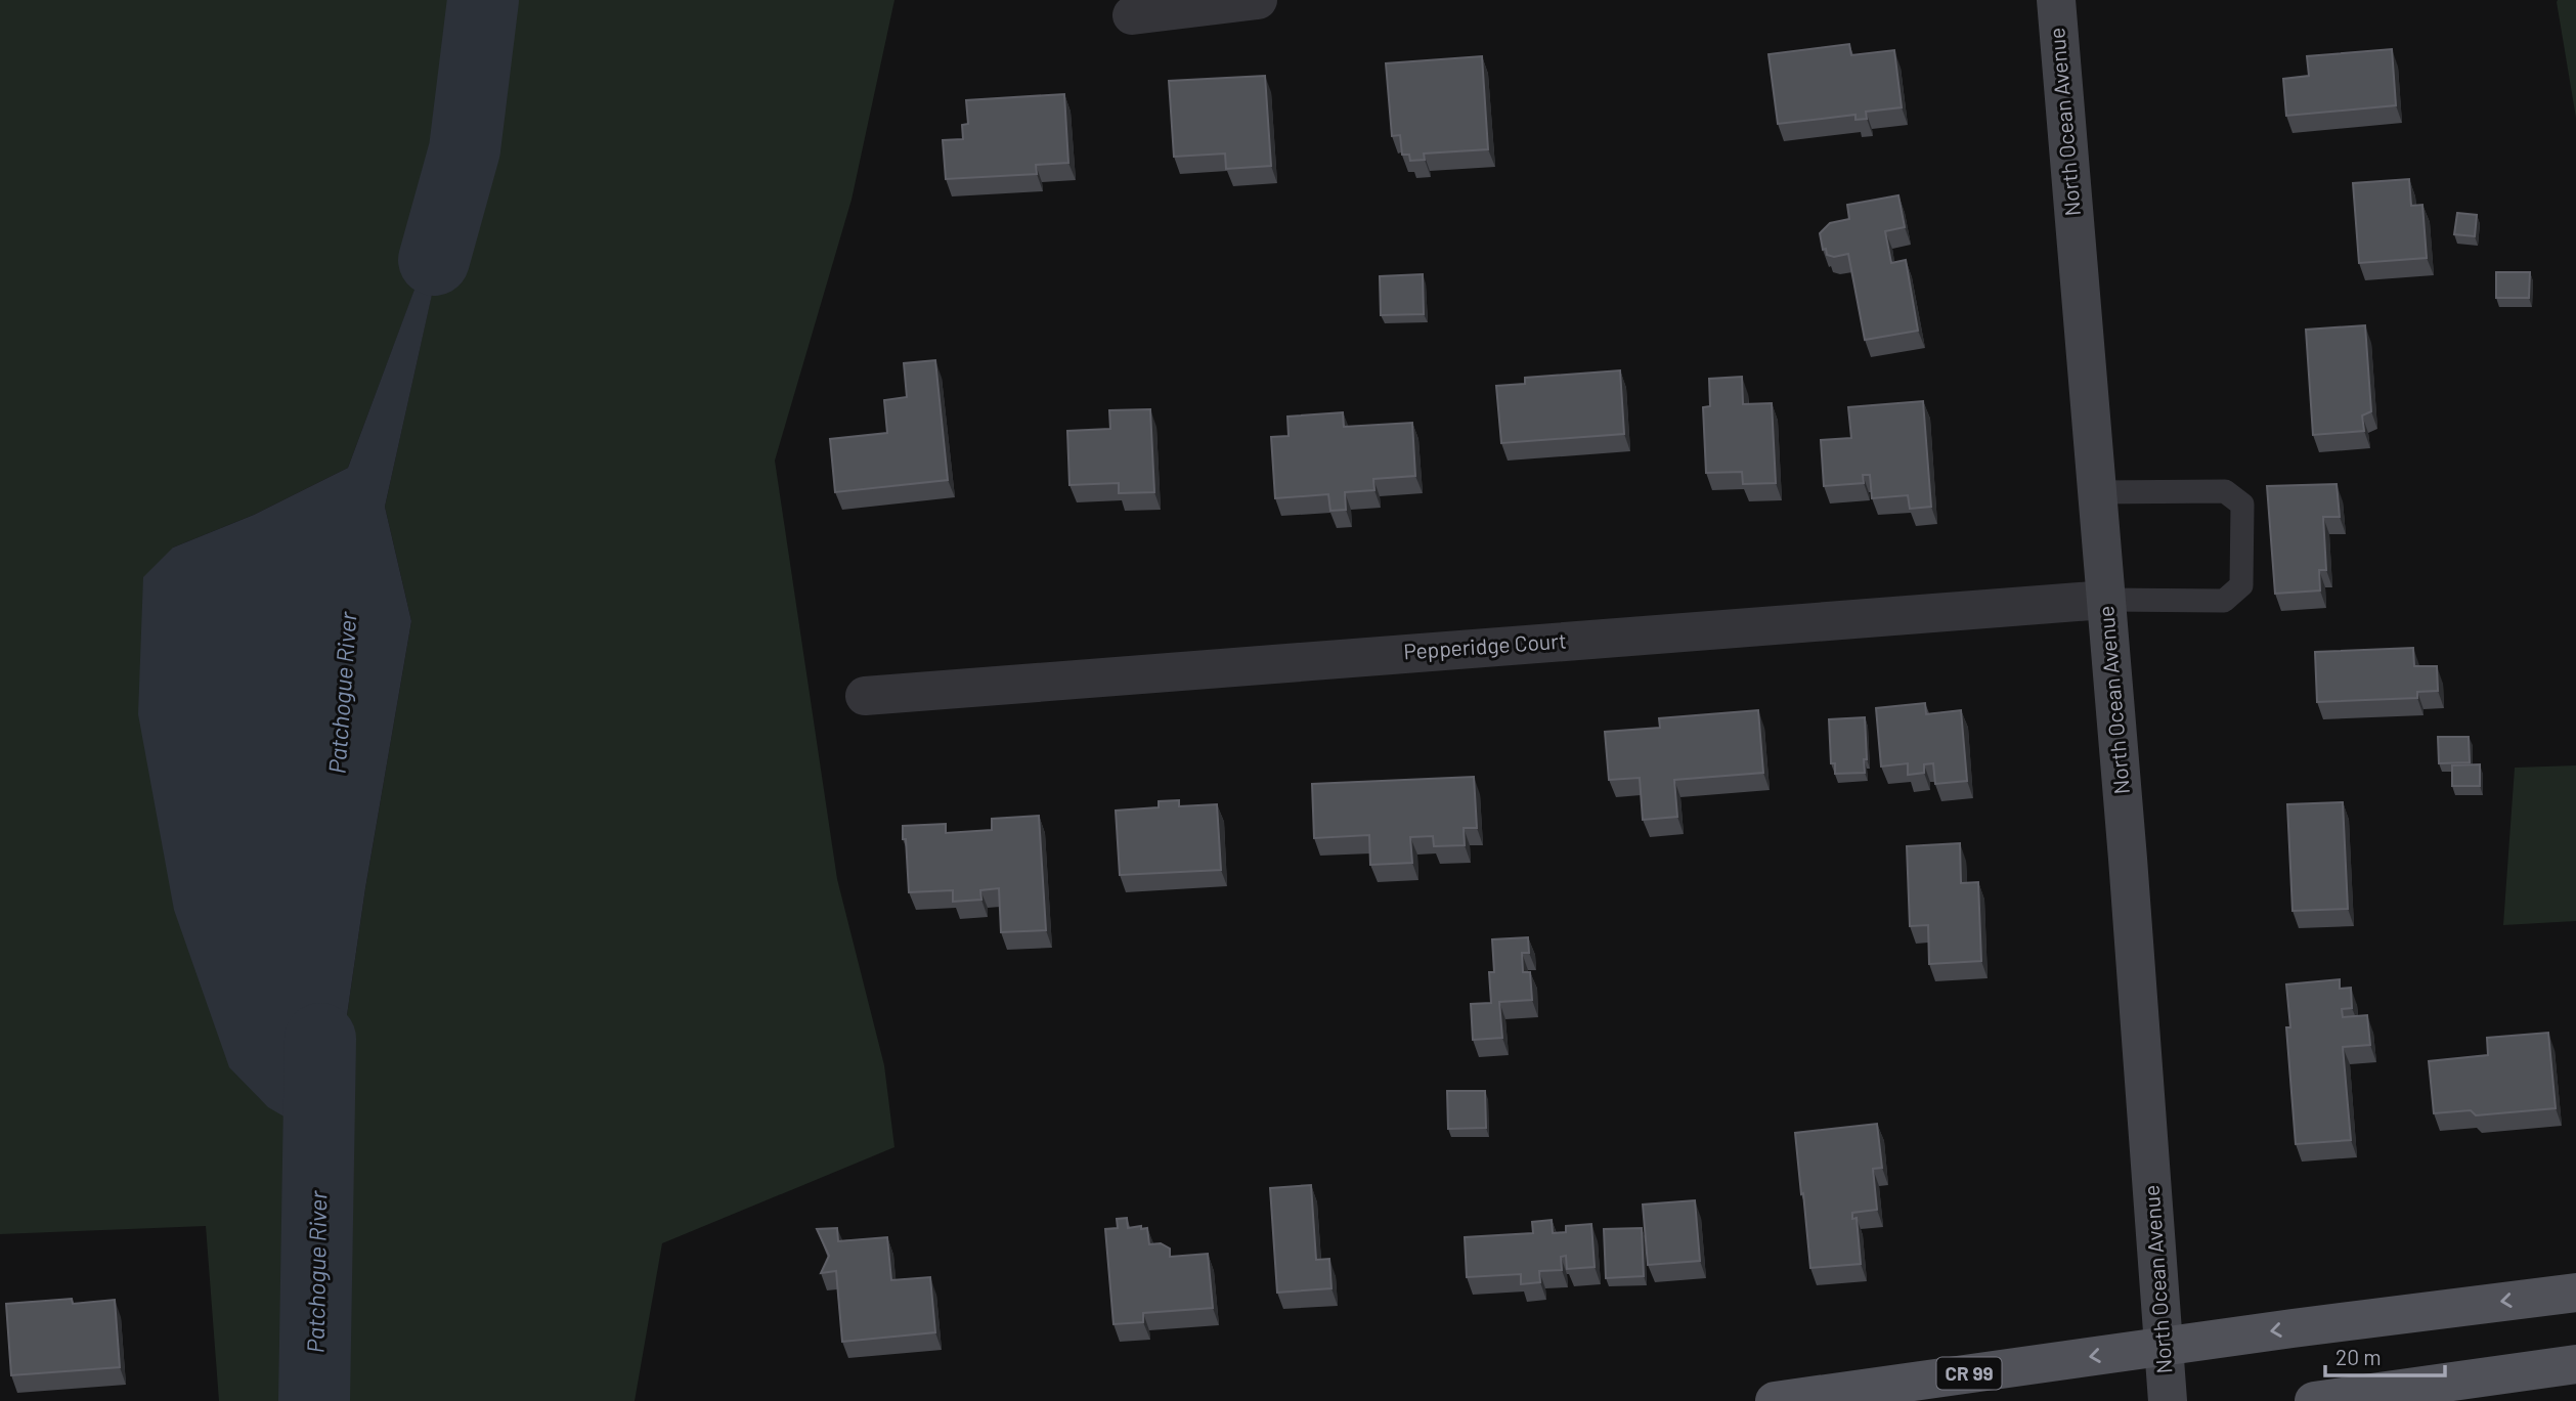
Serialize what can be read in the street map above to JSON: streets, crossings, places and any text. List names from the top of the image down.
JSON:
{
  "streets": {
    "main road": ["North Ocean Avenue", "CR 99"],
    "street": ["Pepperidge Court"]
  },
  "crossings": [
    ["North Ocean Avenue", "Pepperidge Court"],
    ["North Ocean Avenue", "CR 99"]
  ],
  "water": ["Patchogue River"],
  "scale_bar": "20 m"
}
